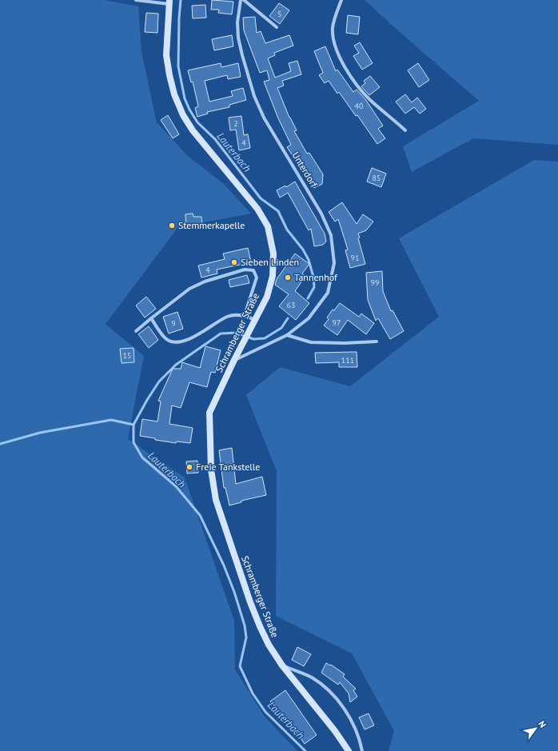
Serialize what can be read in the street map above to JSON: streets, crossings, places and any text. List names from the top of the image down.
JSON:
{
  "streets": {
    "main road": ["Schramberger Straße"],
    "street": ["Unterdorf"]
  },
  "crossings": [
    ["Unterdorf", "Schramberger Straße"]
  ],
  "water": ["Lauterbach"],
  "places": [
    "Stemmerkapelle",
    "Sieben Linden",
    "Tannenhof",
    "Freie Tankstelle"
  ],
  "house_numbers": [
    "5",
    "40",
    "2",
    "4",
    "85",
    "91",
    "4",
    "99",
    "63",
    "97",
    "9",
    "15",
    "111"
  ],
  "north": "top right"
}
